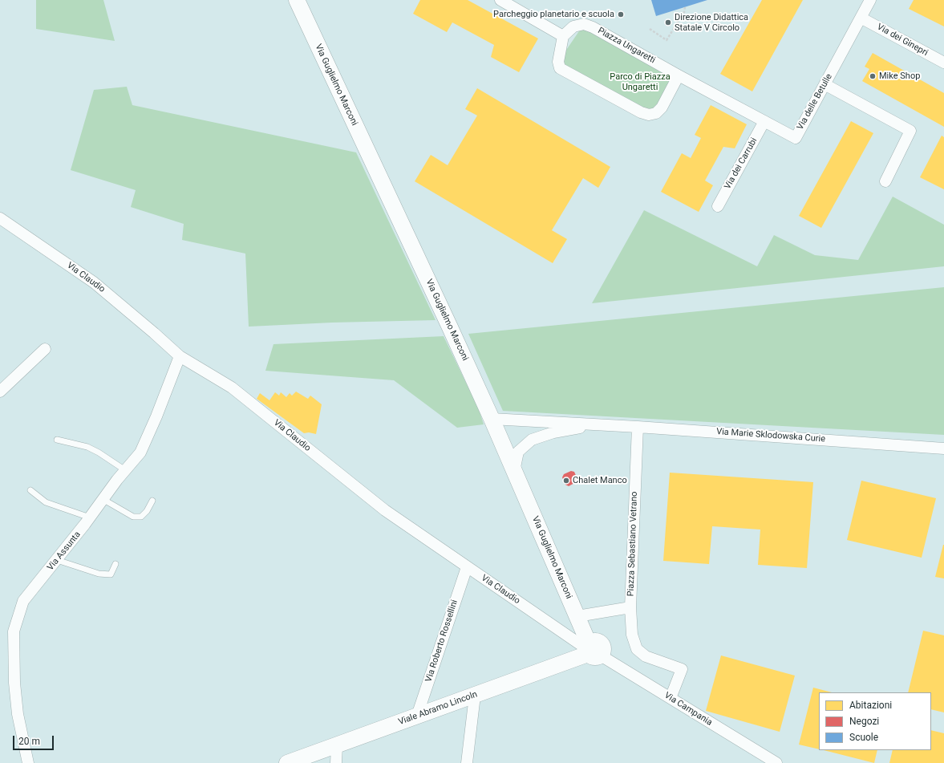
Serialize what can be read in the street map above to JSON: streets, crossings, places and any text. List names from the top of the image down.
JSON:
{
  "streets": {
    "street": [
      "Via dei Ginepri",
      "Piazza Ungaretti",
      "Via Guglielmo Marconi",
      "Via delle Betulle",
      "Via dei Carrubi",
      "Via Claudio",
      "Via Marie Sklodowska Curie",
      "Piazza Sebastiano Vetrano",
      "Via Assunta",
      "Via Roberto Rossellini",
      "Viale Abramo Lincoln",
      "Via Campania"
    ]
  },
  "crossings": [
    ["Via dei Ginepri", "Via delle Betulle"],
    ["Piazza Ungaretti", "Via delle Betulle"],
    ["Via Guglielmo Marconi", "Via Claudio"],
    ["Via Guglielmo Marconi", "Via Marie Sklodowska Curie"],
    ["Via Guglielmo Marconi", "Piazza Sebastiano Vetrano"],
    ["Via Guglielmo Marconi", "Viale Abramo Lincoln"],
    ["Via Guglielmo Marconi", "Via Campania"],
    ["Via delle Betulle", "Via dei Carrubi"],
    ["Via Claudio", "Via Assunta"],
    ["Via Claudio", "Via Roberto Rossellini"],
    ["Via Claudio", "Viale Abramo Lincoln"],
    ["Via Claudio", "Via Campania"],
    ["Via Marie Sklodowska Curie", "Piazza Sebastiano Vetrano"],
    ["Via Roberto Rossellini", "Viale Abramo Lincoln"],
    ["Viale Abramo Lincoln", "Via Campania"]
  ],
  "parks": ["Parco di Piazza Ungaretti"],
  "places": [
    "Parcheggio planetario e scuola",
    "Direzione Didattica Statale V Circolo",
    "Mike Shop",
    "Chalet Manco"
  ],
  "legend": ["Abitazioni", "Negozi", "Scuole"],
  "scale_bar": "20 m"
}
